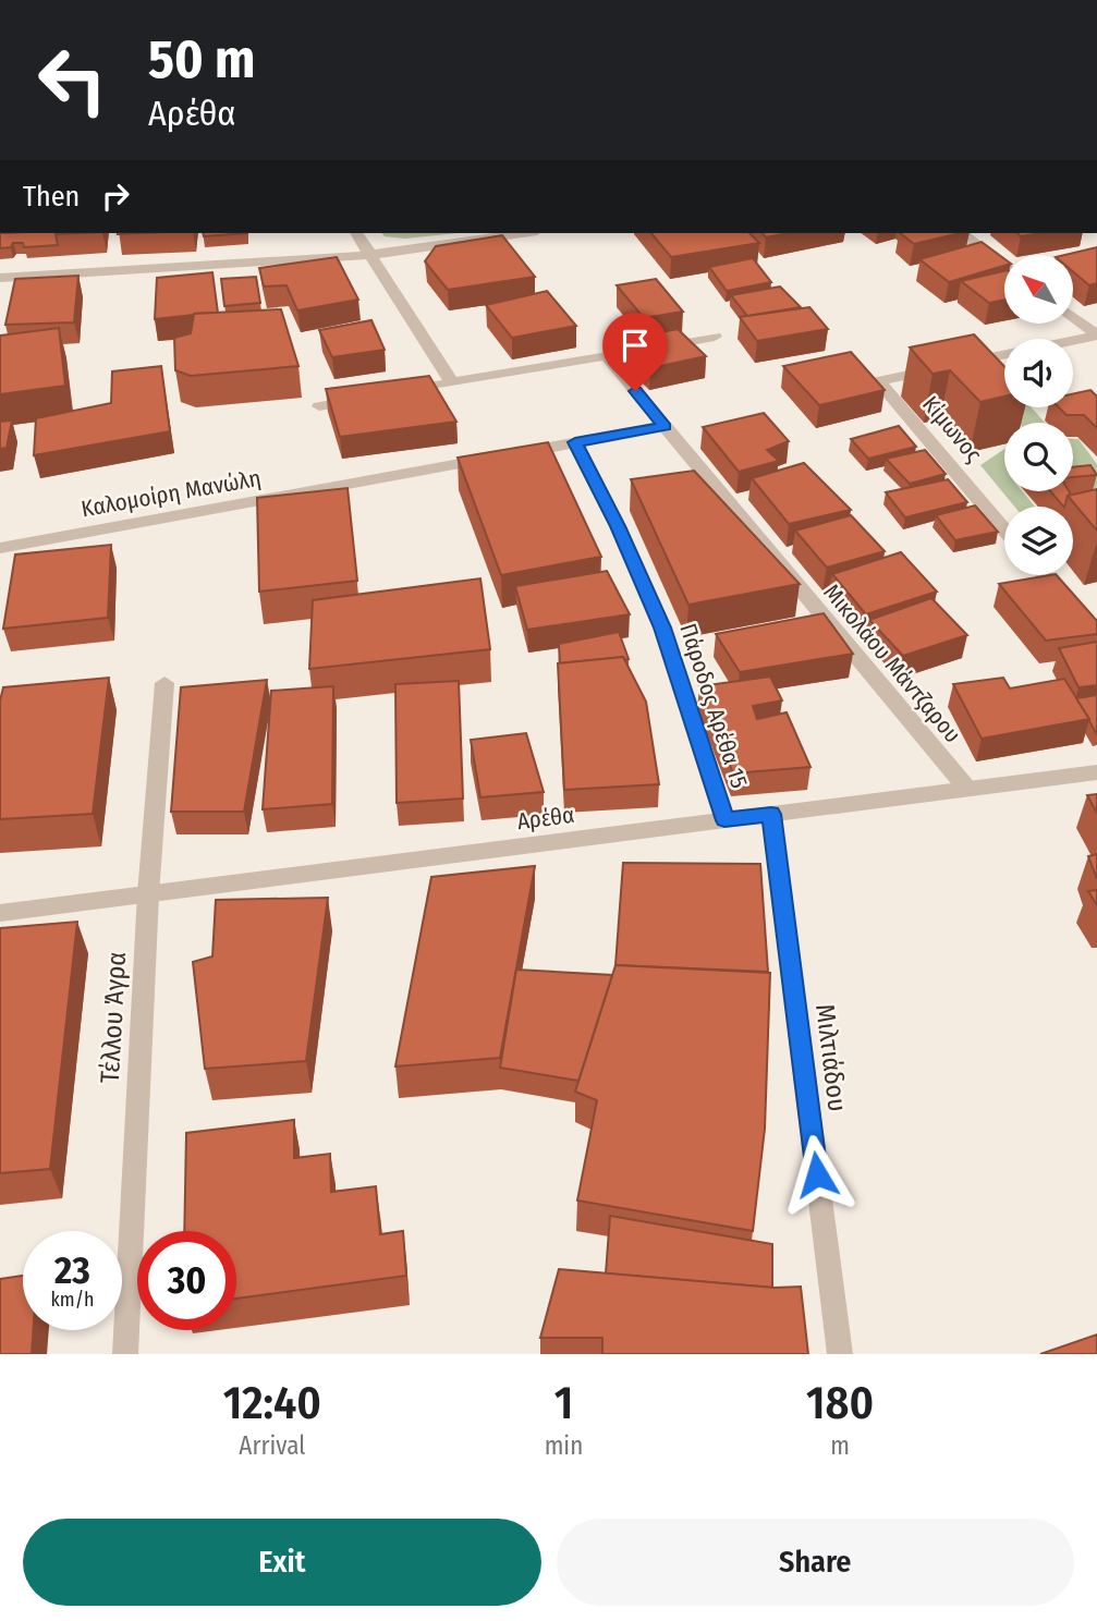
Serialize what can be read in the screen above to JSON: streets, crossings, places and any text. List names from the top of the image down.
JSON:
{
  "streets": {
    "street": [
      "Κίμωνος",
      "Καλομοίρη Μανώλη",
      "Μικολάου Μάντζαρου",
      "Πάροδος Αρέθα 15",
      "Αρέθα",
      "Τέλλου Άγρα",
      "Μιλτιάδου"
    ]
  },
  "crossings": [
    ["Καλομοίρη Μανώλη", "Μικολάου Μάντζαρου"],
    ["Καλομοίρη Μανώλη", "Πάροδος Αρέθα 15"],
    ["Μικολάου Μάντζαρου", "Αρέθα"],
    ["Πάροδος Αρέθα 15", "Αρέθα"],
    ["Αρέθα", "Τέλλου Άγρα"],
    ["Αρέθα", "Μιλτιάδου"]
  ],
  "north": "top left",
  "page": {
    "turn": ["50 m", "Αρέθα"],
    "then": "Then",
    "speed": "23 km/h",
    "limit": "30",
    "eta": [
      "12:40",
      "Arrival",
      "1",
      "min",
      "180",
      "m"
    ],
    "buttons": ["Exit", "Share"]
  }
}
